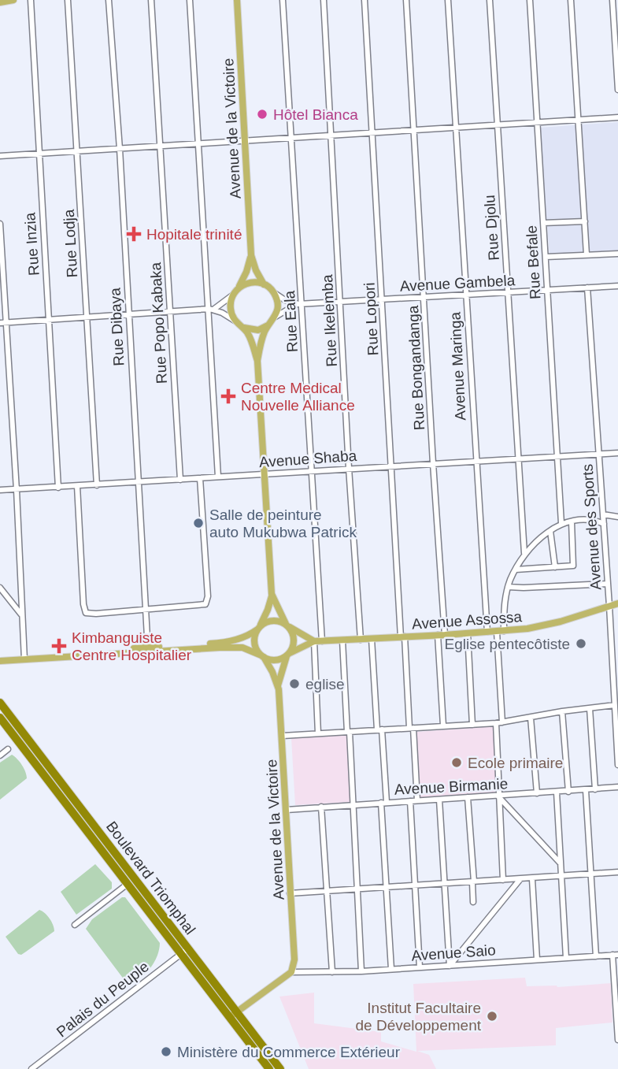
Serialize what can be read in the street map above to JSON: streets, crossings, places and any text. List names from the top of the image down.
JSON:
{
  "streets": {
    "highway": ["Boulevard Triomphal"],
    "main road": ["Avenue de la Victoire", "Avenue Assossa"],
    "street": [
      "Rue Djolu",
      "Rue Lodja",
      "Rue Inzia",
      "Rue Befale",
      "Avenue Gambela",
      "Rue Lopori",
      "Rue Ikelemba",
      "Rue Eala",
      "Rue Popo Kabaka",
      "Rue Dibaya",
      "Avenue Maringa",
      "Rue Bongandanga",
      "Avenue Shaba",
      "Avenue des Sports",
      "Avenue Birmanie",
      "Avenue Saio",
      "Palais du Peuple"
    ]
  },
  "crossings": [
    ["Avenue de la Victoire", "Avenue Birmanie"],
    ["Avenue de la Victoire", "Avenue Saio"],
    ["Rue Djolu", "Avenue Gambela"],
    ["Rue Djolu", "Avenue Shaba"],
    ["Rue Lodja", "Avenue Shaba"],
    ["Rue Inzia", "Avenue Shaba"],
    ["Rue Befale", "Avenue Gambela"],
    ["Rue Befale", "Avenue Shaba"],
    ["Avenue Gambela", "Rue Lopori"],
    ["Avenue Gambela", "Rue Ikelemba"],
    ["Avenue Gambela", "Rue Eala"],
    ["Avenue Gambela", "Avenue Maringa"],
    ["Avenue Gambela", "Rue Bongandanga"],
    ["Avenue Gambela", "Avenue des Sports"],
    ["Rue Lopori", "Avenue Shaba"],
    ["Rue Lopori", "Avenue Assossa"],
    ["Rue Lopori", "Avenue Birmanie"],
    ["Rue Ikelemba", "Avenue Shaba"],
    ["Rue Ikelemba", "Avenue Assossa"],
    ["Rue Eala", "Avenue Shaba"],
    ["Rue Eala", "Avenue Assossa"],
    ["Rue Popo Kabaka", "Avenue Shaba"],
    ["Rue Dibaya", "Avenue Shaba"],
    ["Avenue Maringa", "Avenue Shaba"],
    ["Avenue Maringa", "Avenue Assossa"],
    ["Rue Bongandanga", "Avenue Shaba"],
    ["Rue Bongandanga", "Avenue Assossa"],
    ["Avenue Shaba", "Avenue des Sports"],
    ["Avenue des Sports", "Avenue Assossa"],
    ["Boulevard Triomphal", "Palais du Peuple"]
  ],
  "places": {
    "other": [
      "Hôtel Bianca",
      "Salle de peinture auto Mukubwa Patrick",
      "Eglise pentecôtiste",
      "eglise",
      "Ecole primaire",
      "Institut Facultaire de Développement",
      "Ministère du Commerce Extérieur"
    ],
    "health": ["Hopitale trinité", "Centre Medical Nouvelle Alliance", "Kimbanguiste Centre Hospitalier"]
  }
}
